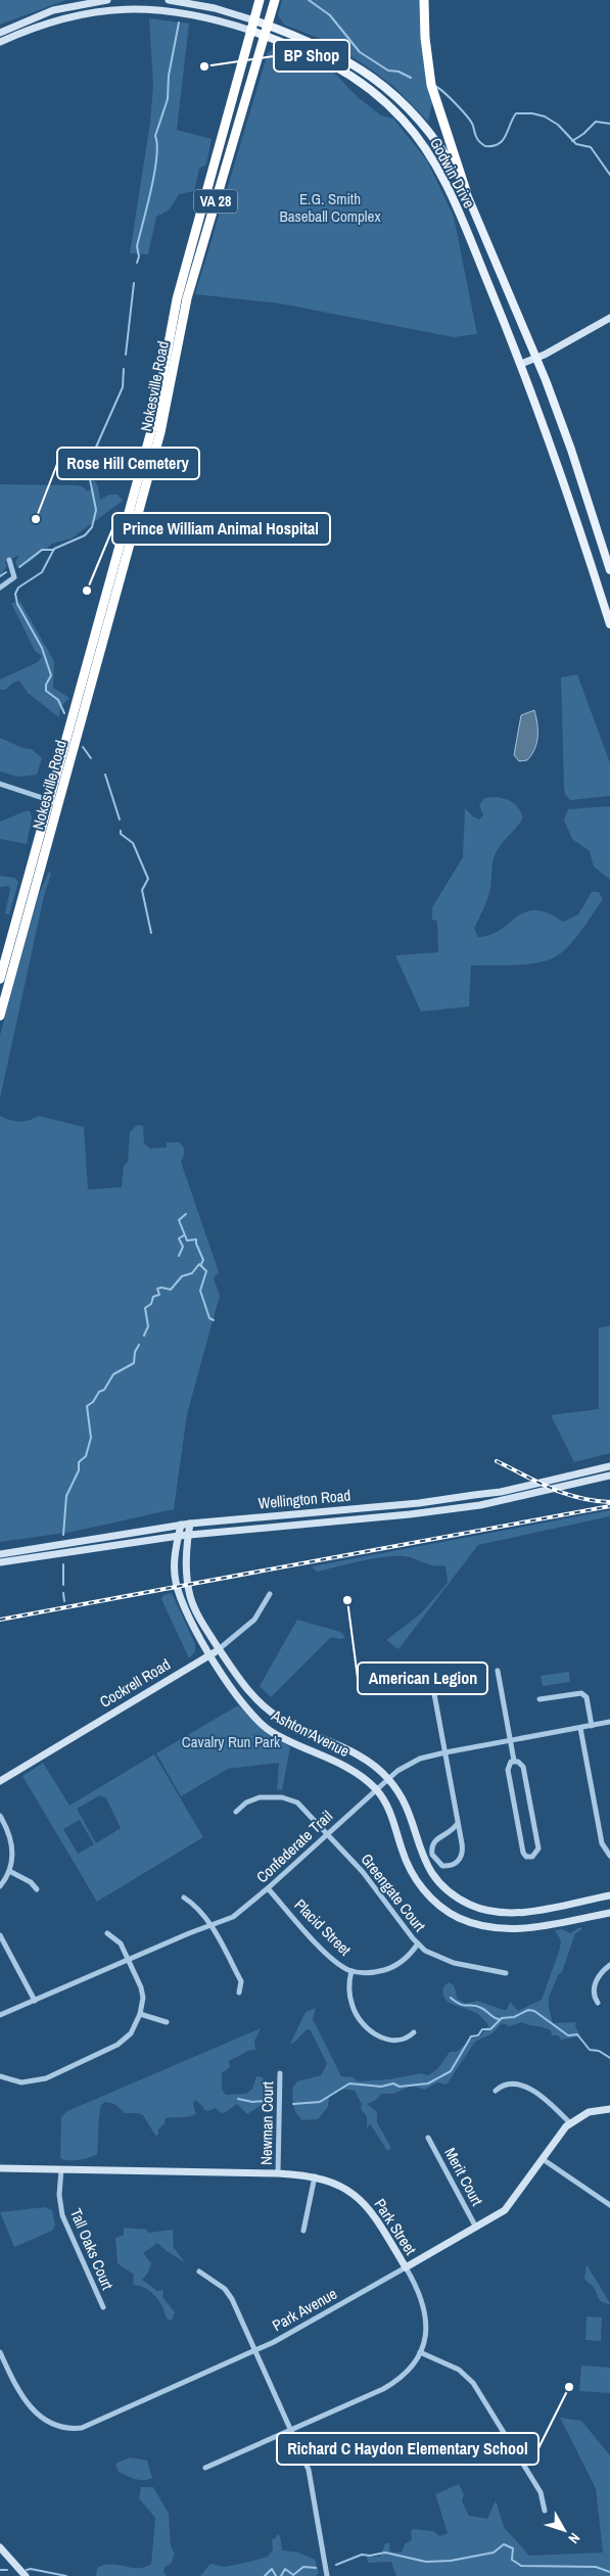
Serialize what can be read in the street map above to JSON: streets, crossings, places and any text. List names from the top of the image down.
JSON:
{
  "streets": {
    "highway": ["VA 28", "Nokesville Road"],
    "main road": ["Godwin Drive"],
    "street": [
      "Wellington Road",
      "Cockrell Road",
      "Ashton Avenue",
      "Confederate Trail",
      "Greengate Court",
      "Placid Street",
      "Newman Court",
      "Merit Court",
      "Park Street",
      "Tall Oaks Court",
      "Park Avenue"
    ]
  },
  "crossings": [
    ["Godwin Drive", "Nokesville Road"],
    ["Wellington Road", "Ashton Avenue"],
    ["Cockrell Road", "Ashton Avenue"],
    ["Ashton Avenue", "Confederate Trail"],
    ["Confederate Trail", "Greengate Court"],
    ["Confederate Trail", "Placid Street"],
    ["Greengate Court", "Placid Street"],
    ["Newman Court", "Park Street"],
    ["Merit Court", "Park Avenue"],
    ["Park Street", "Tall Oaks Court"],
    ["Park Street", "Park Avenue"]
  ],
  "parks": ["E.G. Smith Baseball Complex", "Cavalry Run Park"],
  "places": [
    "BP Shop",
    "Rose Hill Cemetery",
    "Prince William Animal Hospital",
    "American Legion",
    "Richard C Haydon Elementary School"
  ],
  "north": "bottom right"
}
